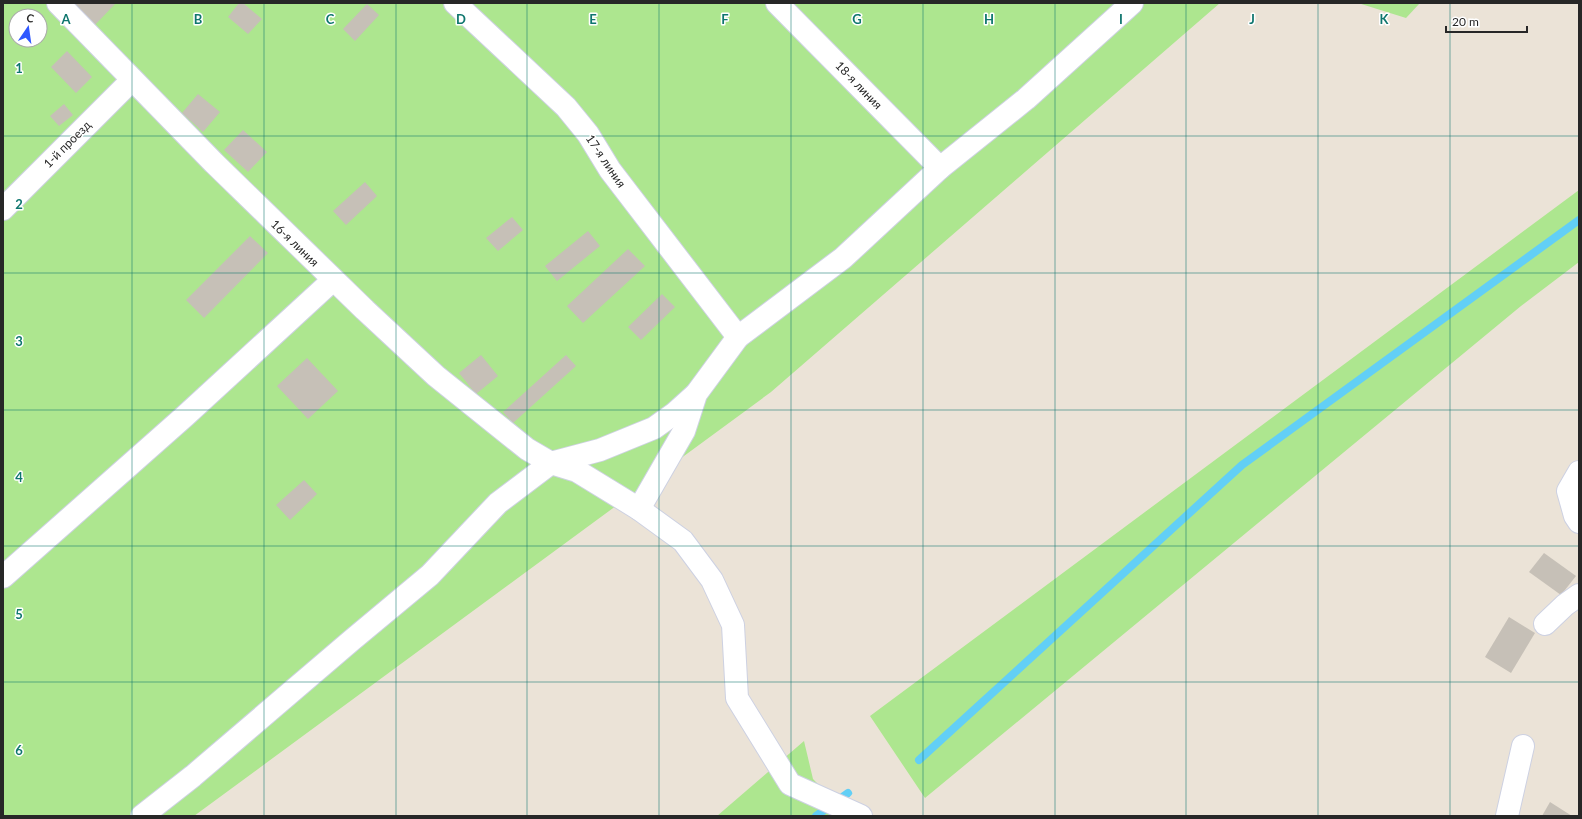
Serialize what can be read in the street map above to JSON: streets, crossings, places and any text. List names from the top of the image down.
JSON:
{
  "streets": {
    "street": [
      "18-я линия",
      "1-й проезд",
      "17-я линия",
      "16-я линия"
    ]
  },
  "crossings": [
    ["1-й проезд", "16-я линия"]
  ],
  "scale_bar": "20 m",
  "north": "top",
  "grid": {
    "columns": [
      "A",
      "B",
      "C",
      "D",
      "E",
      "F",
      "G",
      "H",
      "I",
      "J",
      "K"
    ],
    "rows": [
      "1",
      "2",
      "3",
      "4",
      "5",
      "6"
    ]
  }
}
